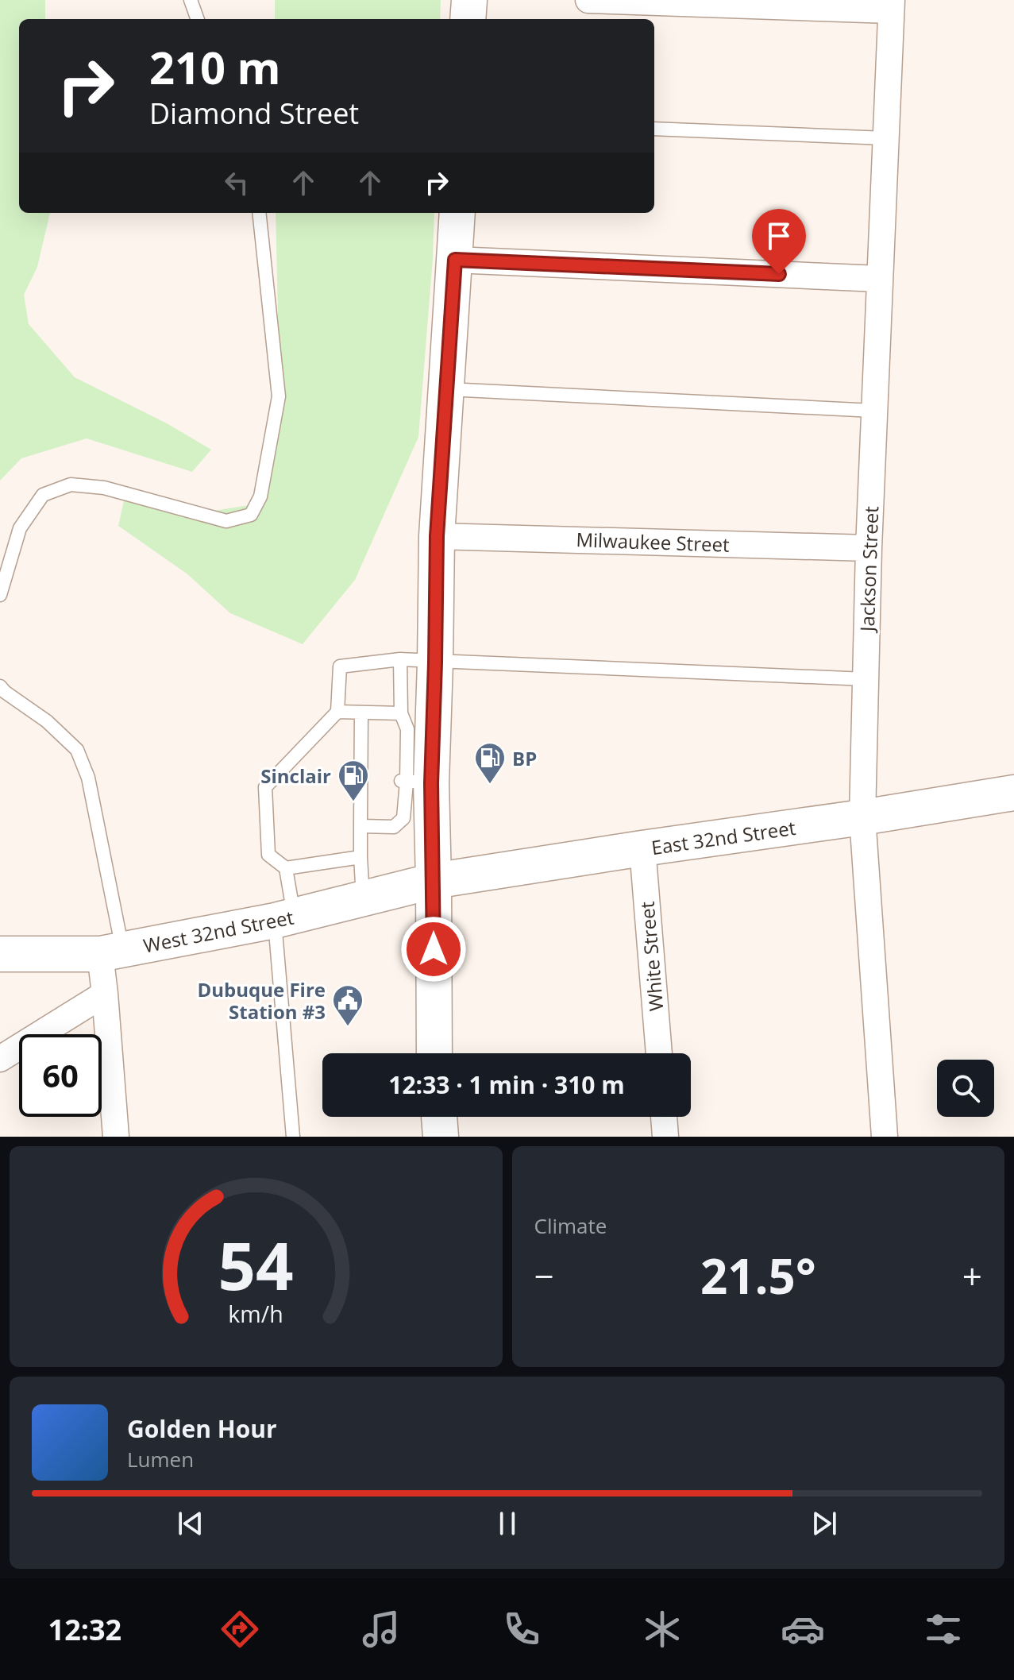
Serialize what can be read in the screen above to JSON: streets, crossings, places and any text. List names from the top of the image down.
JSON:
{
  "streets": {
    "street": [
      "Milwaukee Street",
      "Jackson Street",
      "East 32nd Street",
      "West 32nd Street",
      "White Street"
    ]
  },
  "crossings": [
    ["Milwaukee Street", "Jackson Street"],
    ["Jackson Street", "East 32nd Street"],
    ["East 32nd Street", "West 32nd Street"],
    ["East 32nd Street", "White Street"]
  ],
  "places": {
    "fuel station": ["BP", "Sinclair"],
    "public building": ["Dubuque Fire Station #3"]
  },
  "page": {
    "turn": ["210 m", "Diamond Street"],
    "limit": "60",
    "trip": "12:33 · 1 min · 310 m",
    "tile": "Climate",
    "heat": ["−", "21.5°", "+"],
    "song": ["Golden Hour", "Lumen"],
    "tabs": "12:32",
    "gauge": ["54", "km/h"]
  }
}
